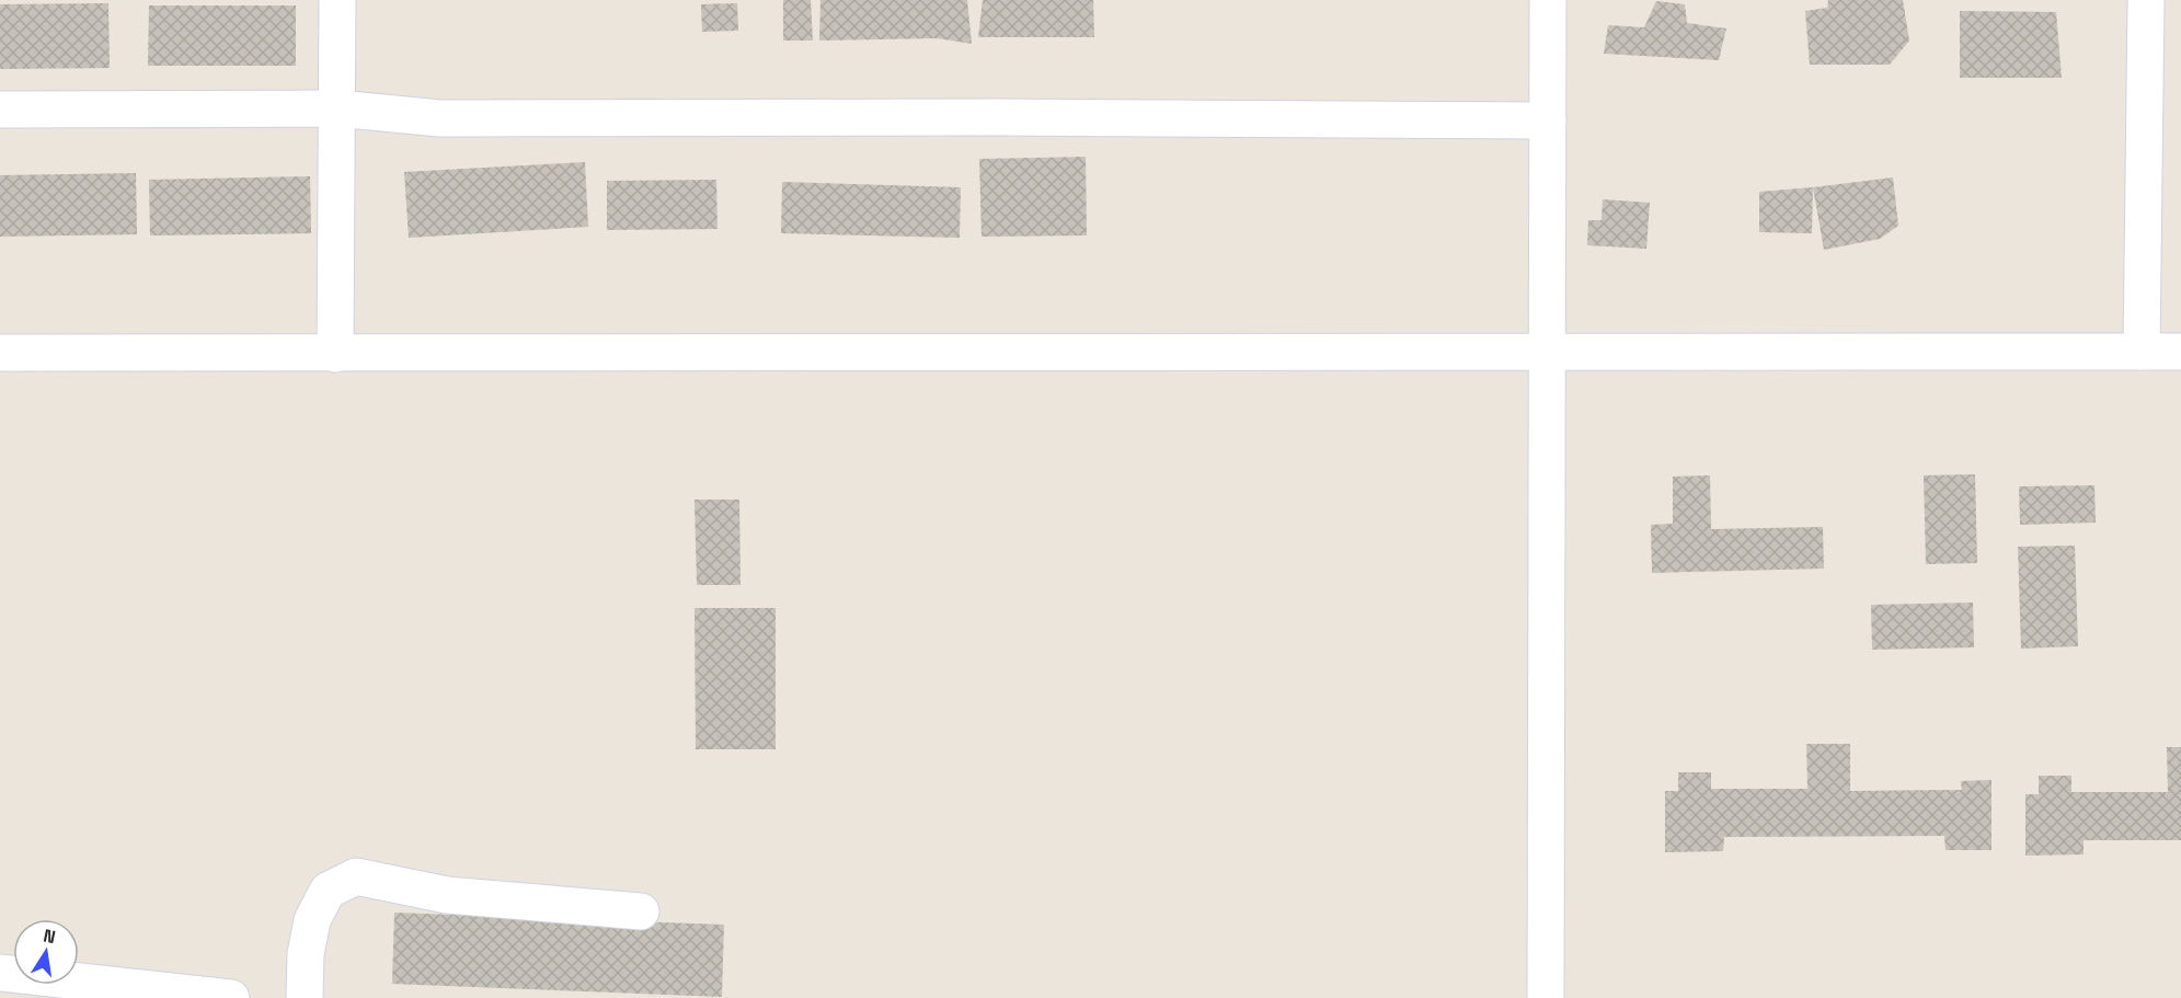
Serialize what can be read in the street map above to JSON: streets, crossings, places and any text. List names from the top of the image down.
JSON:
{
  "north": "top"
}
